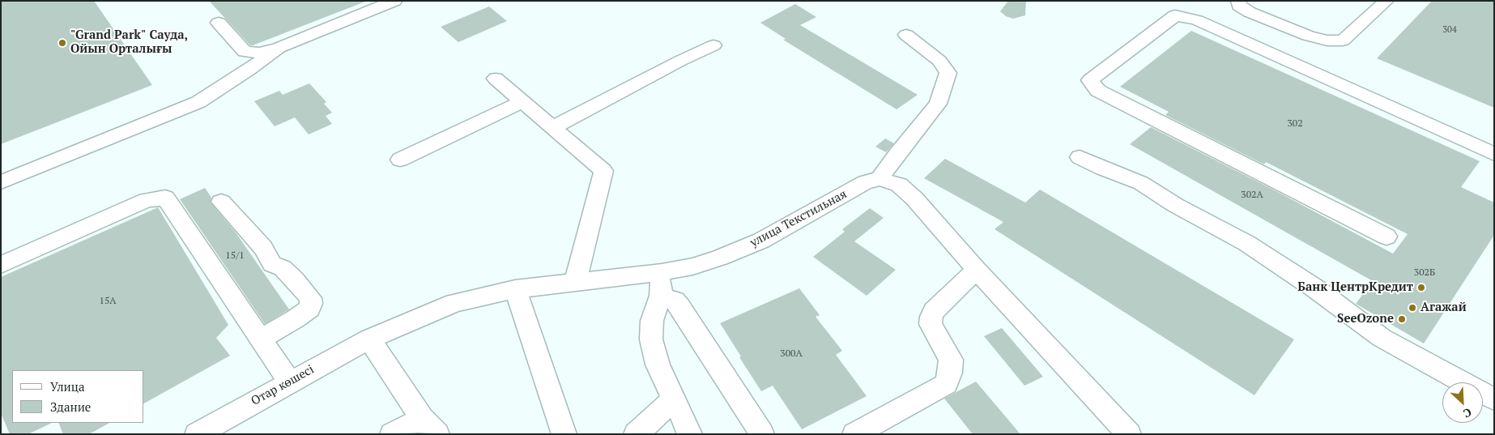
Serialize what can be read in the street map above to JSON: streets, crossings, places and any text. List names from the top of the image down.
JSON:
{
  "streets": {
    "street": ["улица Текстильная", "Отар көшесі"]
  },
  "crossings": [
    ["улица Текстильная", "Отар көшесі"]
  ],
  "places": [
    "\"Grand Park\" Сауда, Ойын Орталығы",
    "Банк ЦентрКредит",
    "Агажай",
    "SeeОzone"
  ],
  "house_numbers": [
    "304",
    "302",
    "302А",
    "15/1",
    "302Б",
    "15А",
    "300А"
  ],
  "legend": ["Улица", "Здание"],
  "north": "bottom right"
}
